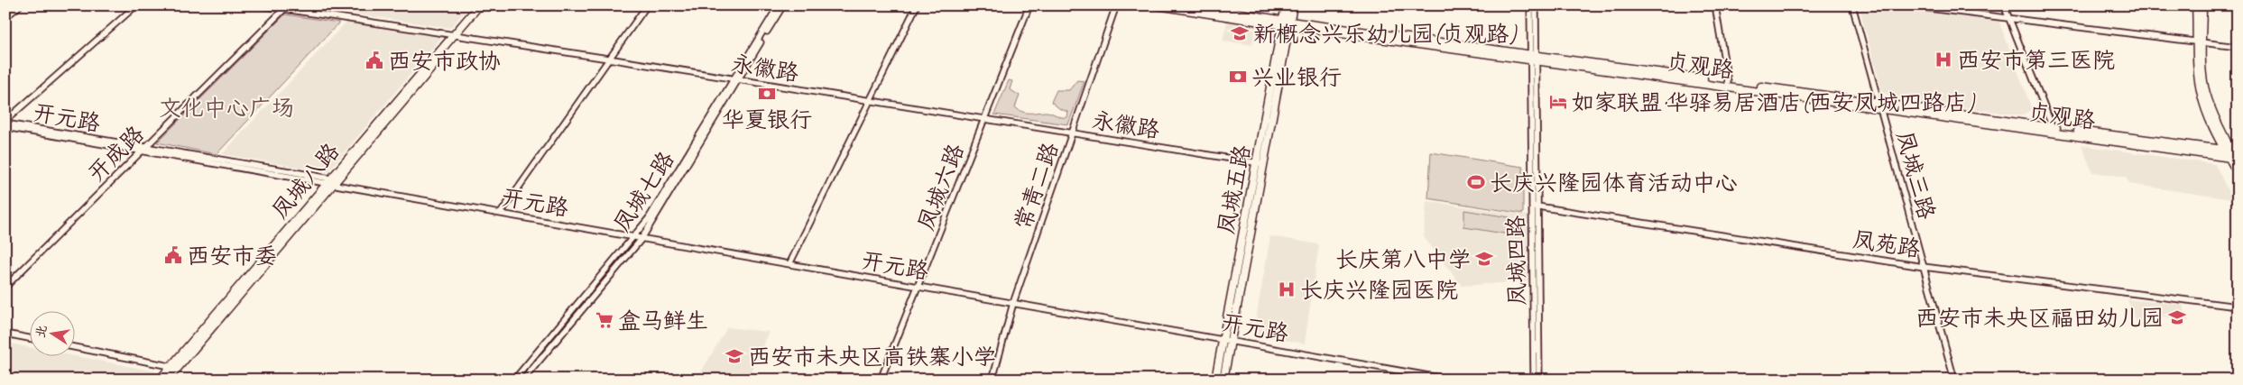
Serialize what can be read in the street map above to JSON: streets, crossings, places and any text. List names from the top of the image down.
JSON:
{
  "streets": {
    "main road": ["贞观路", "凤城八路", "凤城五路"],
    "street": [
      "永徽路",
      "开元路",
      "开成路",
      "凤城三路",
      "常青二路",
      "凤城六路",
      "凤城七路",
      "凤苑路",
      "凤城四路"
    ]
  },
  "crossings": [
    ["贞观路", "凤城三路"],
    ["贞观路", "凤城五路"],
    ["贞观路", "凤城四路"],
    ["永徽路", "开成路"],
    ["永徽路", "凤城八路"],
    ["永徽路", "常青二路"],
    ["永徽路", "凤城六路"],
    ["永徽路", "凤城五路"],
    ["永徽路", "凤城七路"],
    ["开元路", "开成路"],
    ["开元路", "凤城八路"],
    ["开元路", "常青二路"],
    ["开元路", "凤城六路"],
    ["开元路", "凤城五路"],
    ["开元路", "凤城七路"],
    ["凤城三路", "凤苑路"],
    ["凤苑路", "凤城四路"]
  ],
  "parks": ["文化中心广场"],
  "places": {
    "school or university": [
      "新概念兴乐幼儿园(贞观路)",
      "长庆第八中学",
      "西安市未央区福田幼儿园",
      "西安市未央区高铁寨小学"
    ],
    "hospital": ["西安市第三医院", "长庆兴隆园医院"],
    "public building": ["西安市政协", "西安市委"],
    "bank": ["兴业银行", "华夏银行"],
    "hotel": ["如家联盟·华驿易居酒店(西安凤城四路店)"],
    "sports": ["长庆兴隆园体育活动中心"],
    "supermarket": ["盒马鲜生"]
  },
  "north": "left"
}
